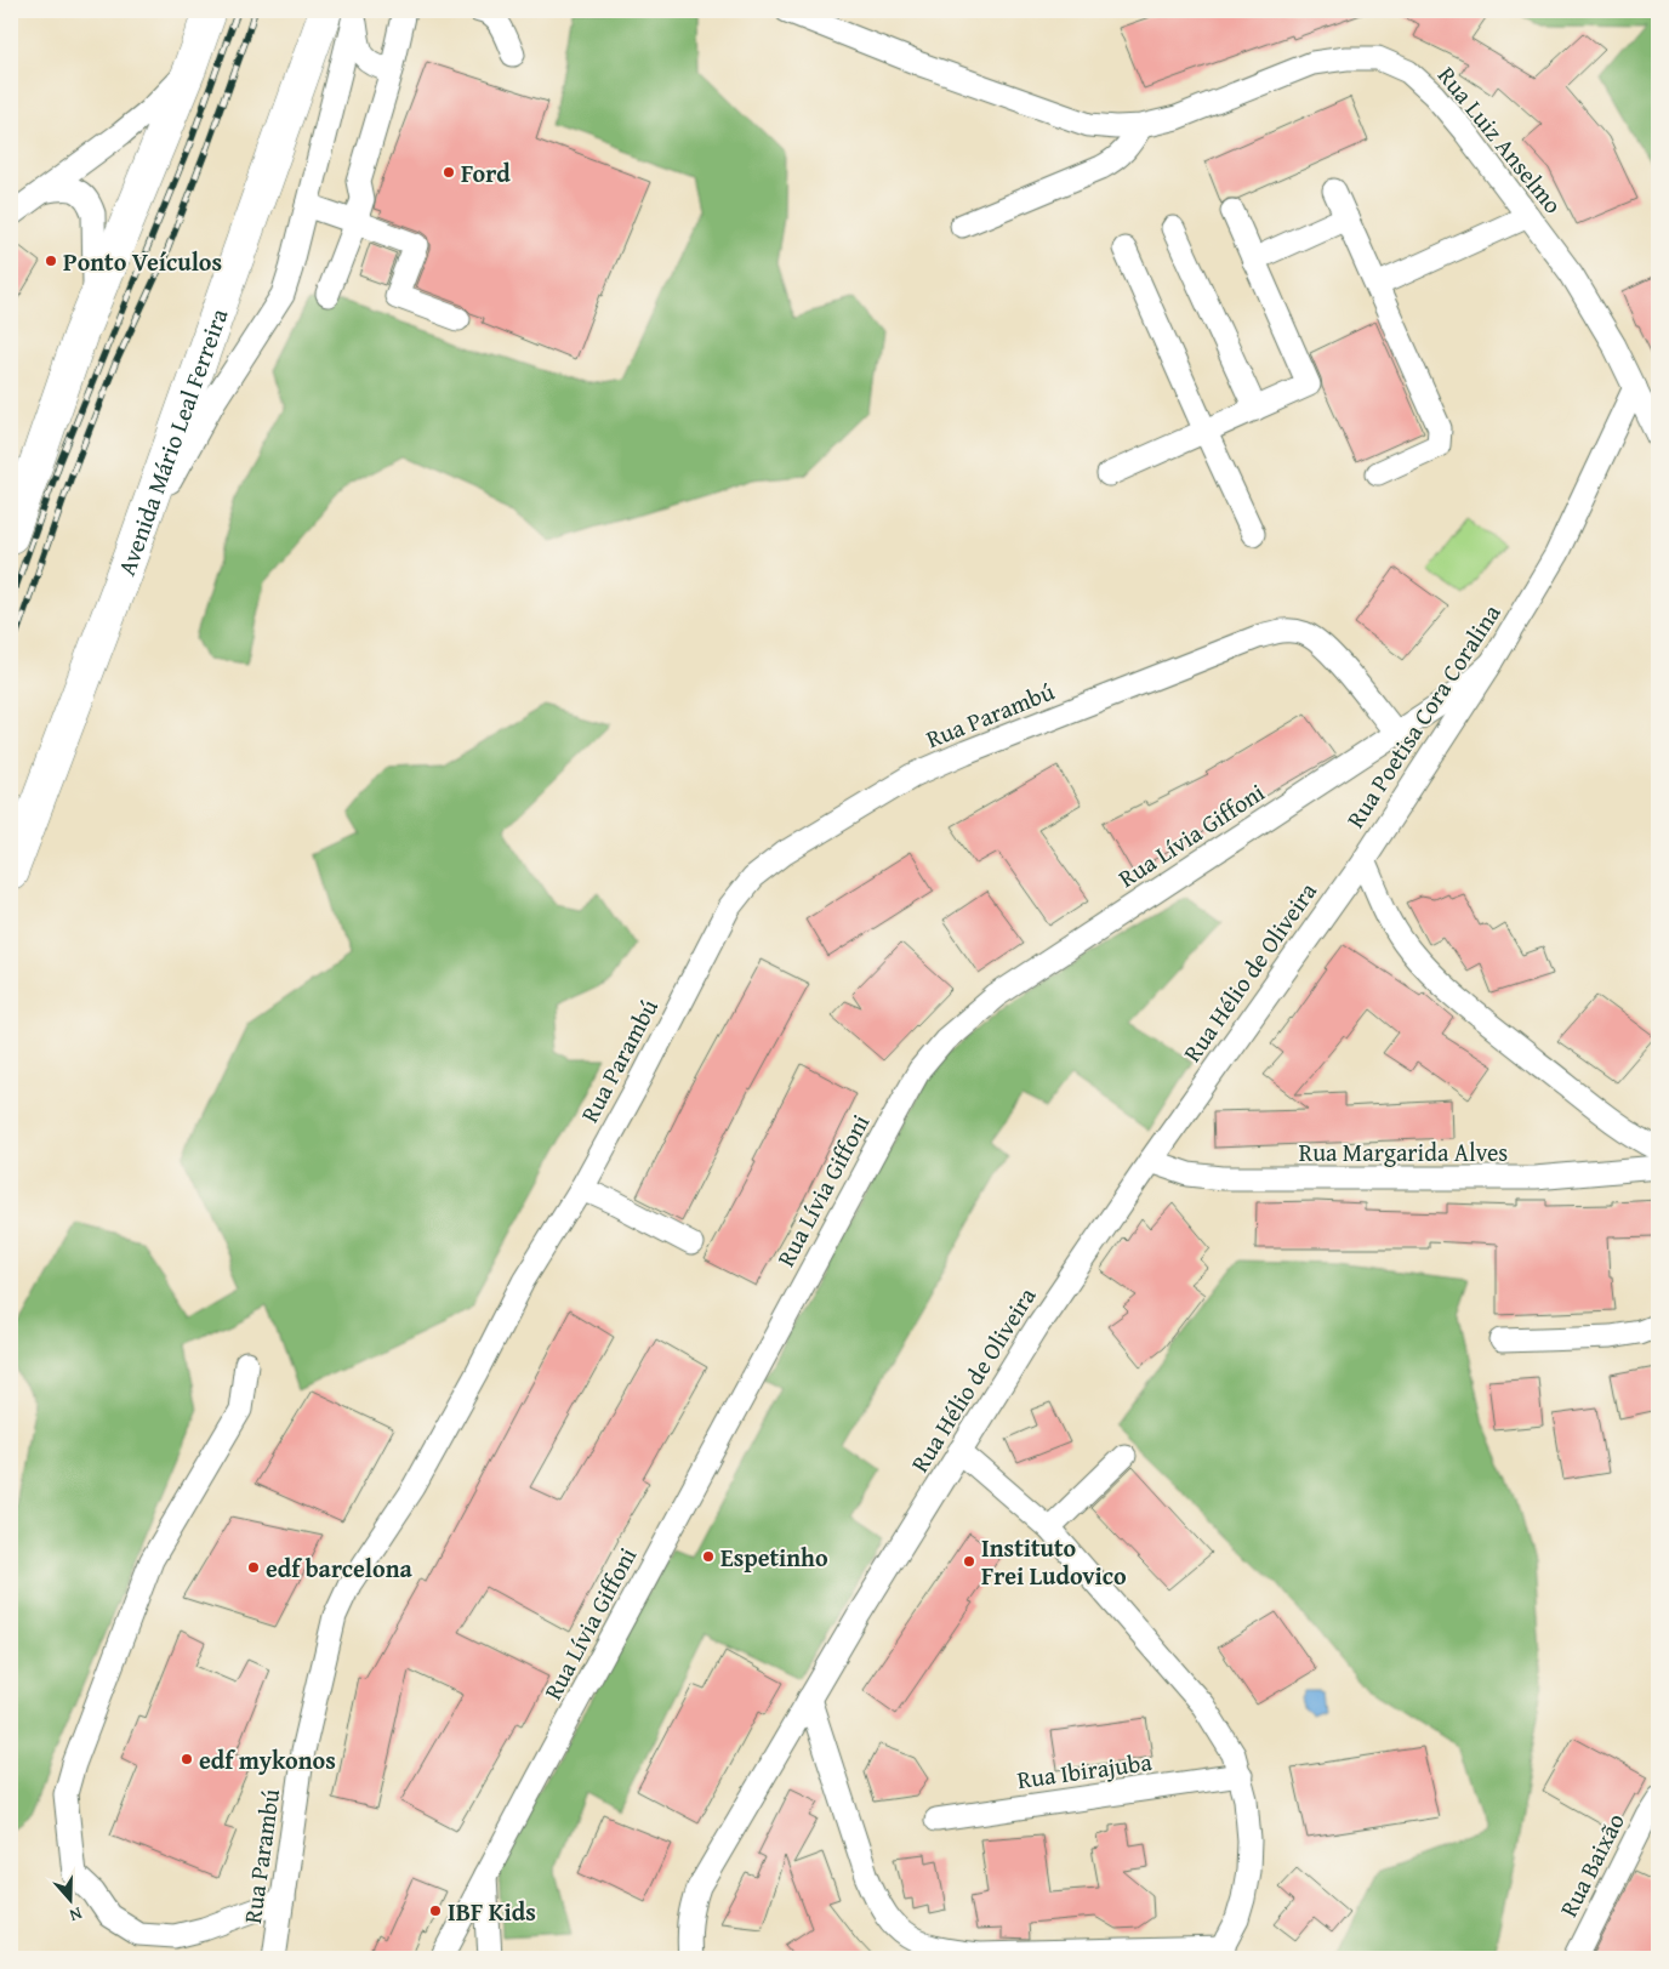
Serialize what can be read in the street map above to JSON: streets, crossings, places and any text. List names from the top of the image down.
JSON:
{
  "streets": {
    "highway": ["Avenida Mário Leal Ferreira"],
    "street": [
      "Rua Luiz Anselmo",
      "Rua Parambú",
      "Rua Poetisa Cora Coralina",
      "Rua Lívia Giffoni",
      "Rua Hélio de Oliveira",
      "Rua Margarida Alves",
      "Rua Ibirajuba",
      "Rua Baixão"
    ]
  },
  "crossings": [
    ["Rua Luiz Anselmo", "Rua Poetisa Cora Coralina"],
    ["Rua Parambú", "Rua Lívia Giffoni"],
    ["Rua Poetisa Cora Coralina", "Rua Lívia Giffoni"],
    ["Rua Poetisa Cora Coralina", "Rua Hélio de Oliveira"],
    ["Rua Hélio de Oliveira", "Rua Margarida Alves"]
  ],
  "places": [
    "Ford",
    "Ponto Veículos",
    "Espetinho",
    "Instituto Frei Ludovico",
    "edf barcelona",
    "edf mykonos",
    "IBF Kids"
  ],
  "north": "bottom"
}
